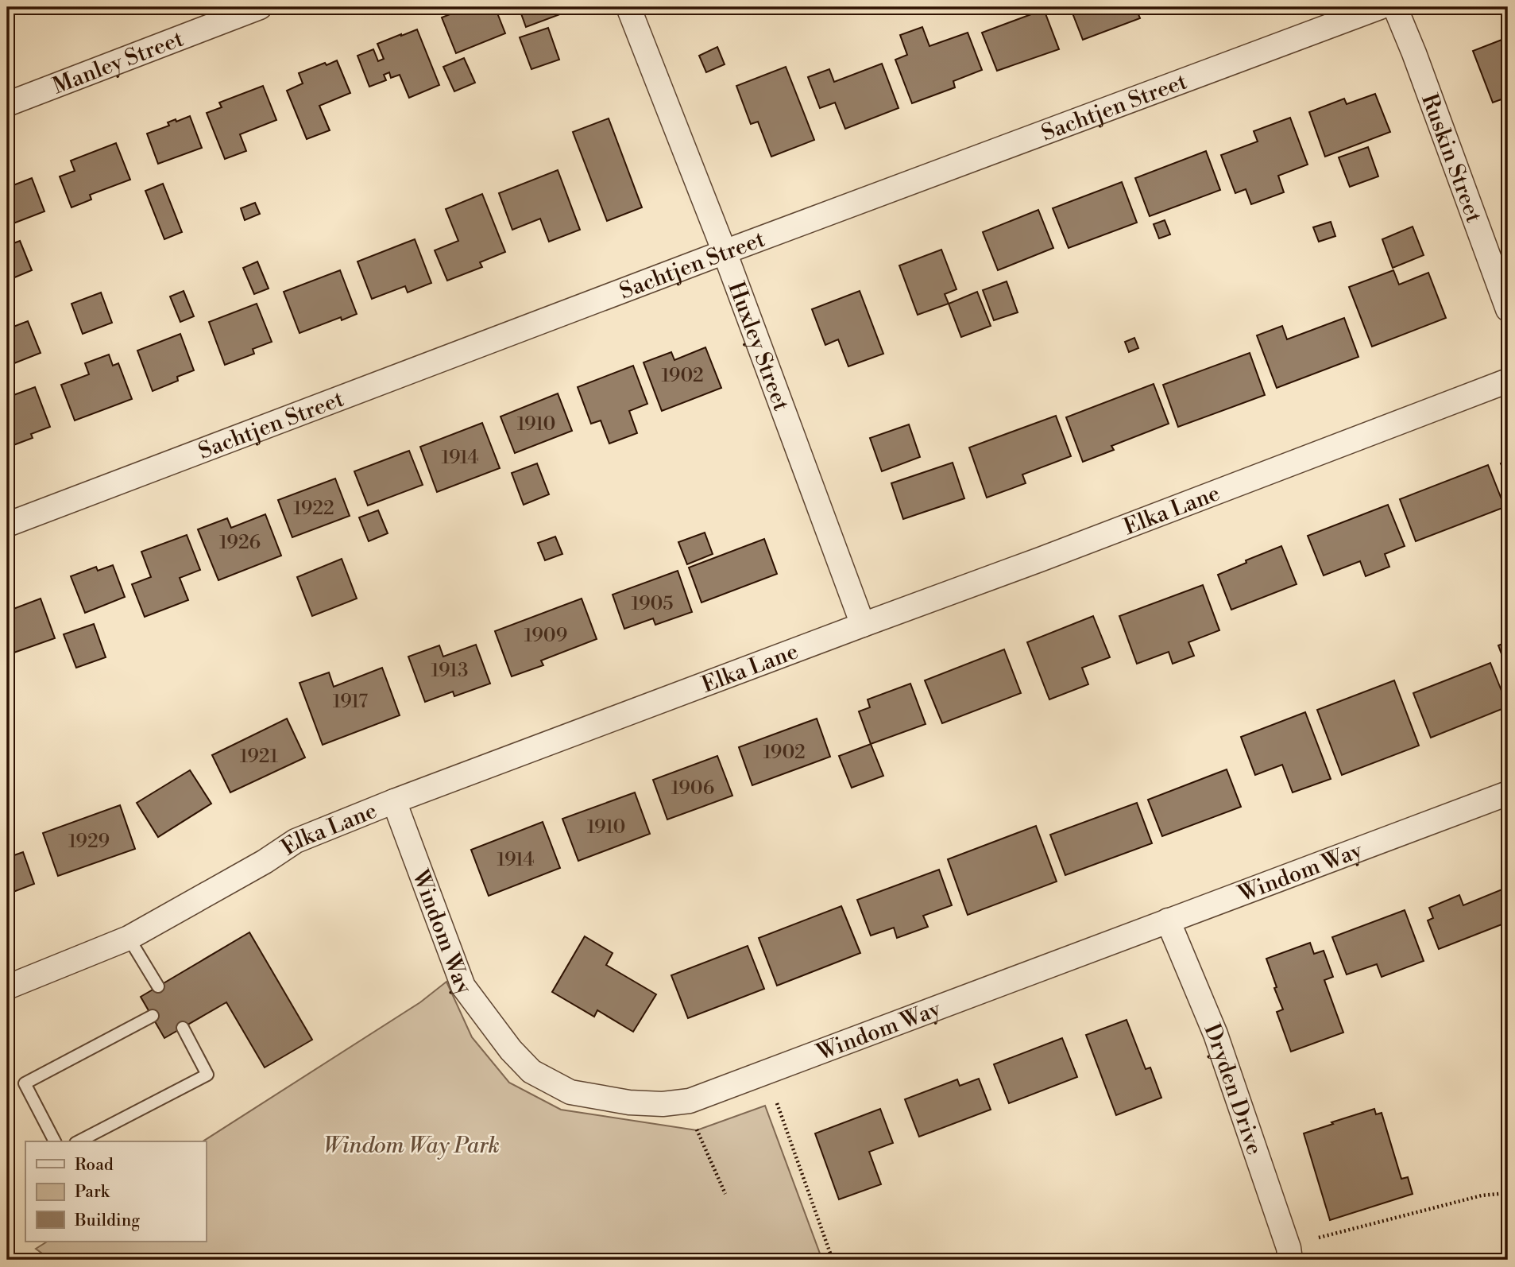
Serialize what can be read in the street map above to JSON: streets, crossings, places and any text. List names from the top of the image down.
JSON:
{
  "streets": {
    "street": [
      "Manley Street",
      "Sachtjen Street",
      "Ruskin Street",
      "Huxley Street",
      "Elka Lane",
      "Windom Way",
      "Dryden Drive"
    ]
  },
  "crossings": [
    ["Sachtjen Street", "Huxley Street"],
    ["Huxley Street", "Elka Lane"],
    ["Elka Lane", "Windom Way"],
    ["Windom Way", "Dryden Drive"]
  ],
  "parks": ["Windom Way Park"],
  "house_numbers": [
    "1902",
    "1910",
    "1914",
    "1922",
    "1926",
    "1905",
    "1909",
    "1913",
    "1917",
    "1902",
    "1921",
    "1906",
    "1910",
    "1929",
    "1914"
  ],
  "legend": ["Road", "Park", "Building"]
}
